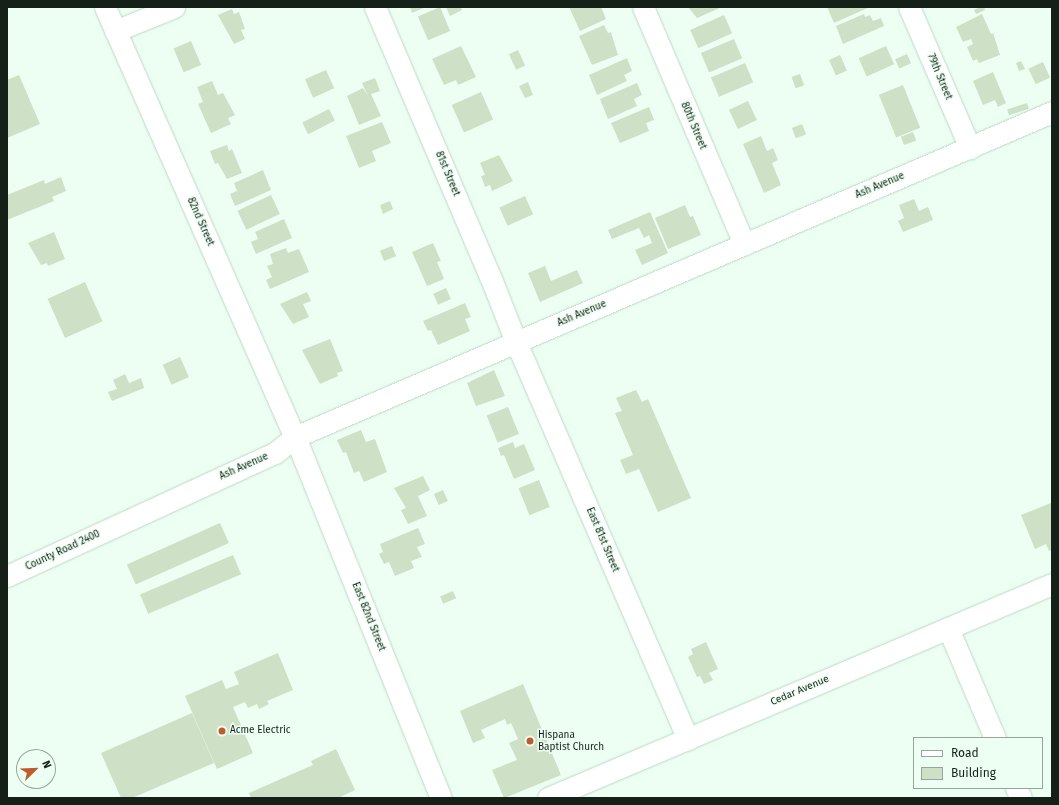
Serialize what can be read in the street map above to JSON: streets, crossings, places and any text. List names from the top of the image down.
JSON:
{
  "streets": {
    "street": [
      "79th Street",
      "80th Street",
      "81st Street",
      "Ash Avenue",
      "82nd Street",
      "East 81st Street",
      "County Road 2400",
      "East 82nd Street",
      "Cedar Avenue"
    ]
  },
  "crossings": [
    ["79th Street", "Ash Avenue"],
    ["80th Street", "Ash Avenue"],
    ["81st Street", "Ash Avenue"],
    ["81st Street", "East 81st Street"],
    ["Ash Avenue", "82nd Street"],
    ["Ash Avenue", "East 81st Street"],
    ["Ash Avenue", "County Road 2400"],
    ["Ash Avenue", "East 82nd Street"],
    ["82nd Street", "East 82nd Street"],
    ["East 81st Street", "Cedar Avenue"]
  ],
  "places": ["Acme Electric", "Hispana Baptist Church"],
  "legend": ["Road", "Building"],
  "north": "top right"
}
